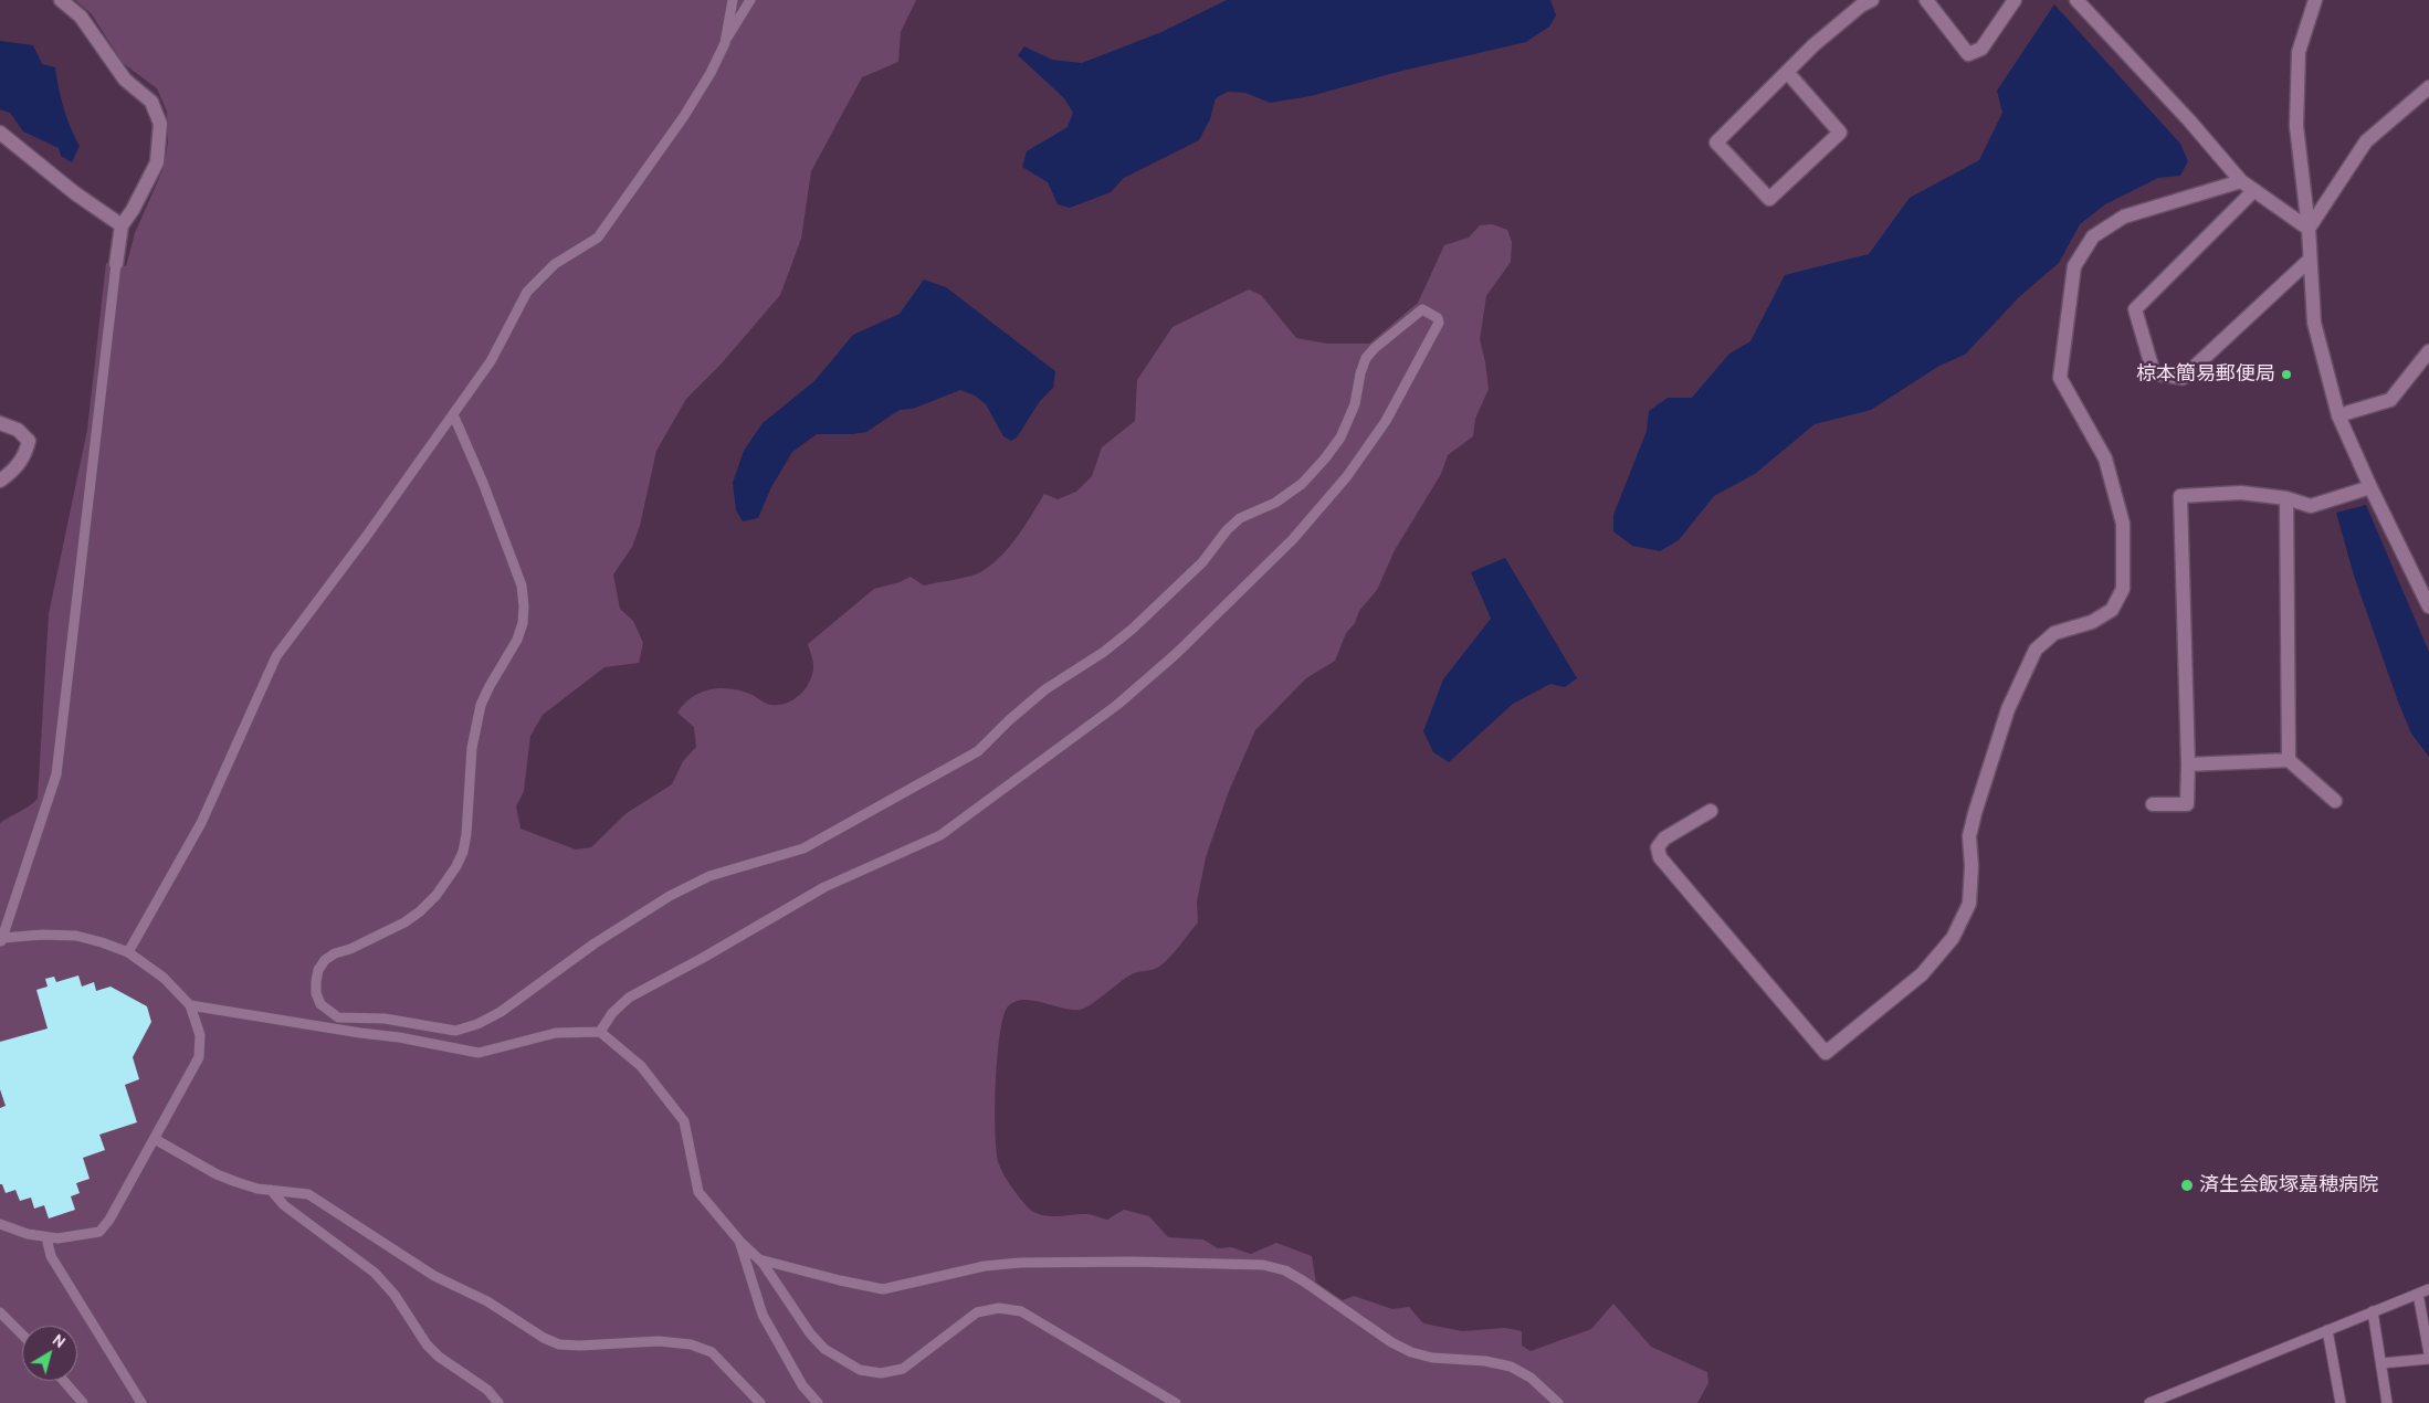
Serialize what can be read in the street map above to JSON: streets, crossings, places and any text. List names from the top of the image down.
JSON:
{
  "places": ["椋本簡易郵便局", "済生会飯塚嘉穂病院"],
  "north": "top right"
}
